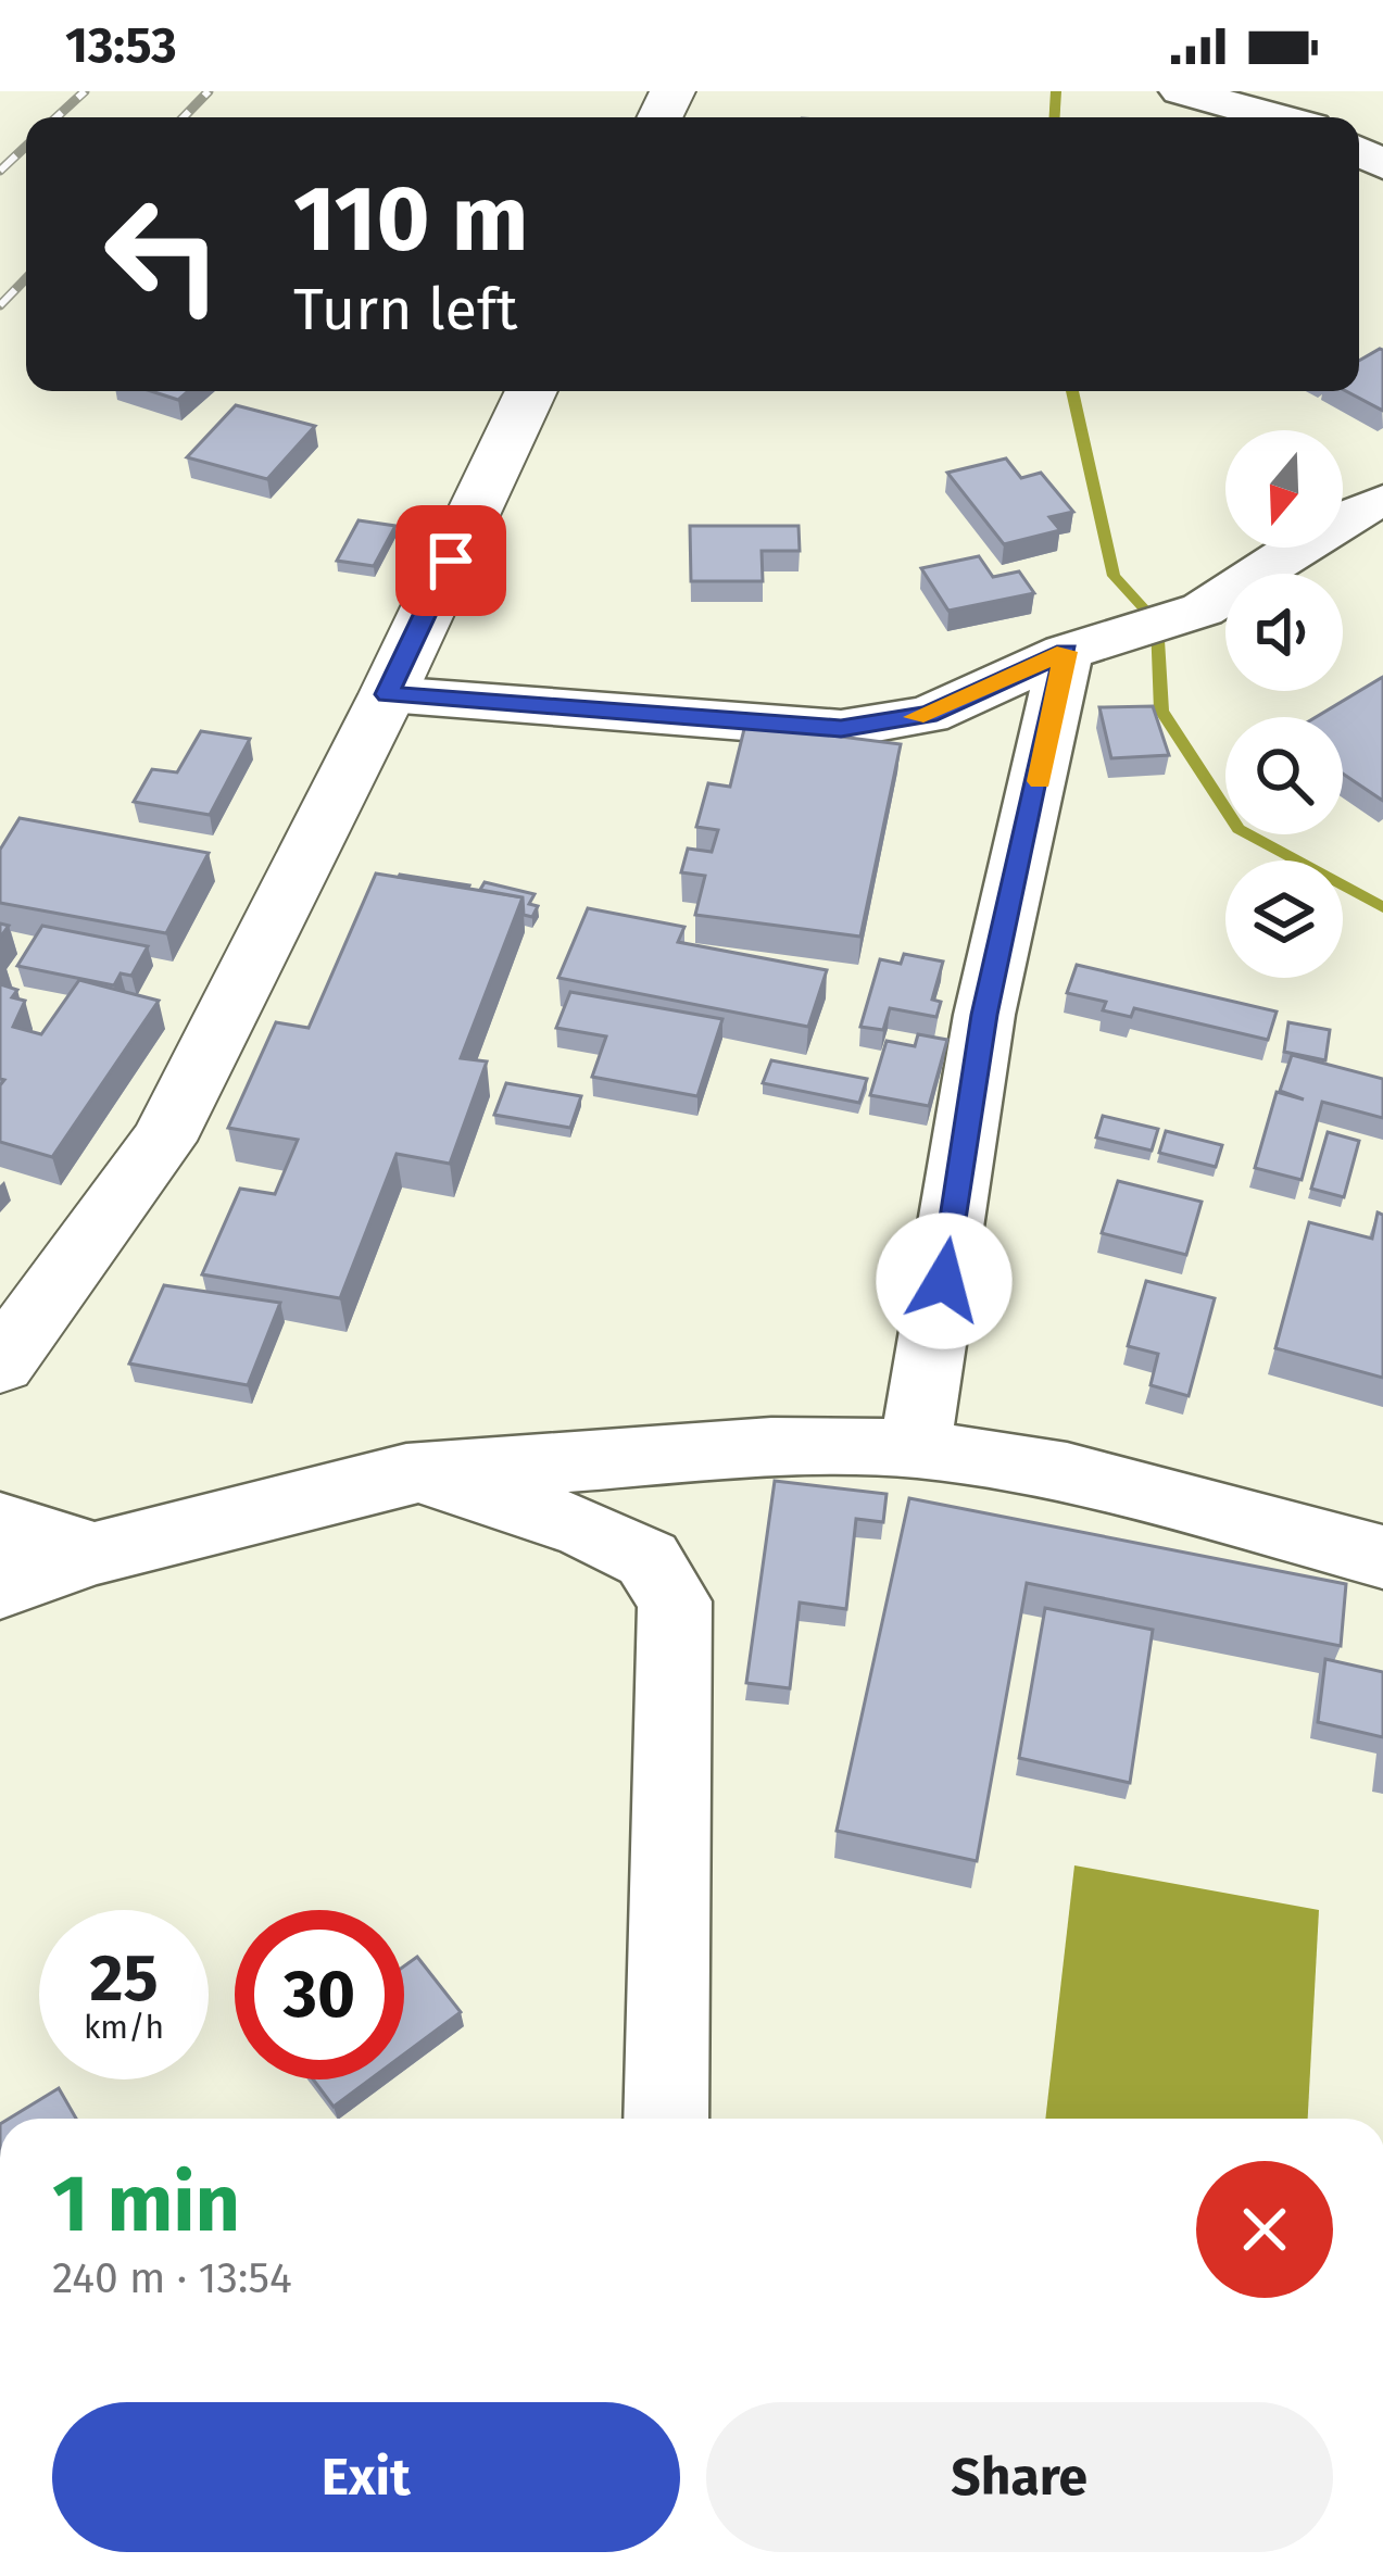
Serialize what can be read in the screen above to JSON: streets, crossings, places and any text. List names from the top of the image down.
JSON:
{
  "north": "bottom",
  "page": {
    "status": "13:53",
    "turn": ["110 m", "Turn left"],
    "speed": "25 km/h",
    "limit": "30",
    "heading": ["1 min", "240 m · 13:54"],
    "buttons": ["Exit", "Share"]
  }
}
